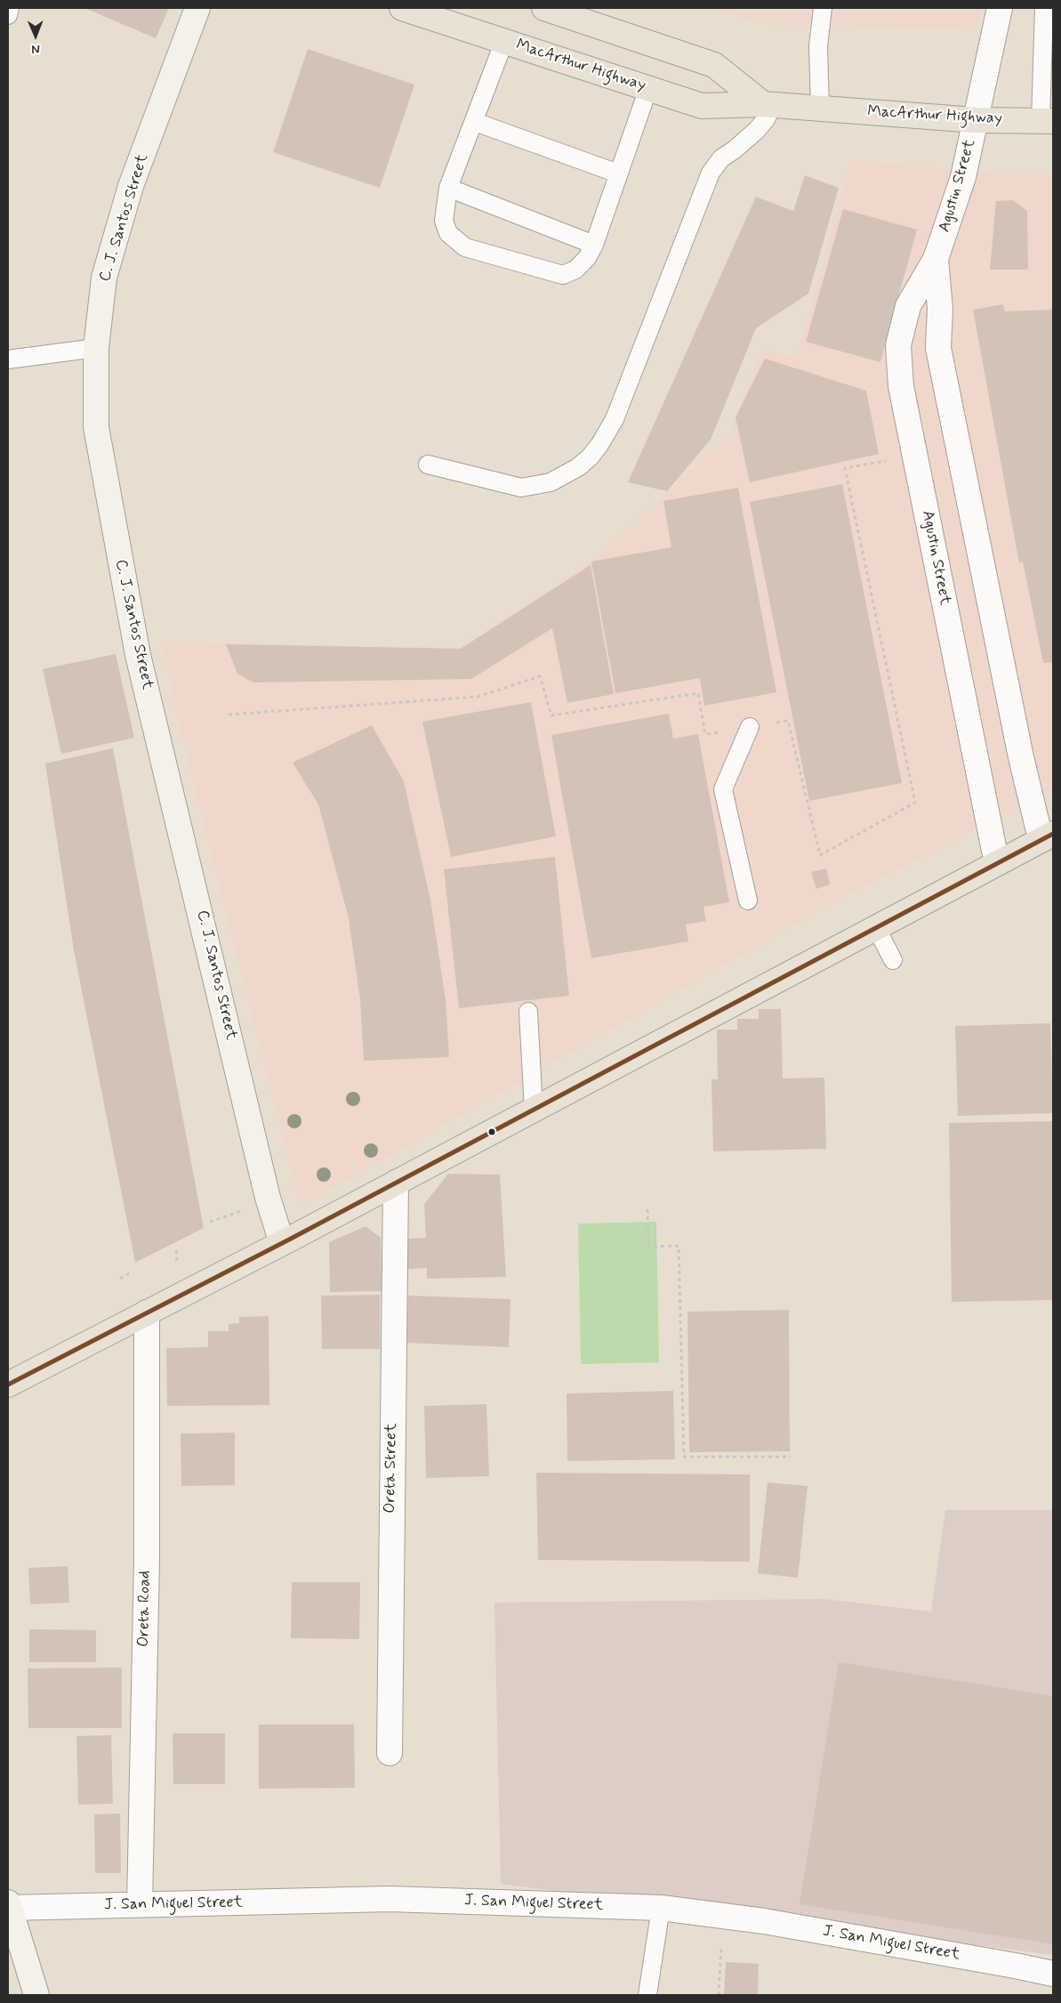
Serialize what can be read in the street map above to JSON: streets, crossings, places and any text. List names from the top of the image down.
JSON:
{
  "streets": {
    "main road": ["MacArthur Highway"],
    "street": [
      "Agustin Street",
      "C. J. Santos Street",
      "Oreta Street",
      "Oreta Road",
      "J. San Miguel Street"
    ]
  },
  "crossings": [
    ["MacArthur Highway", "Agustin Street"],
    ["Oreta Road", "J. San Miguel Street"]
  ],
  "north": "bottom"
}
